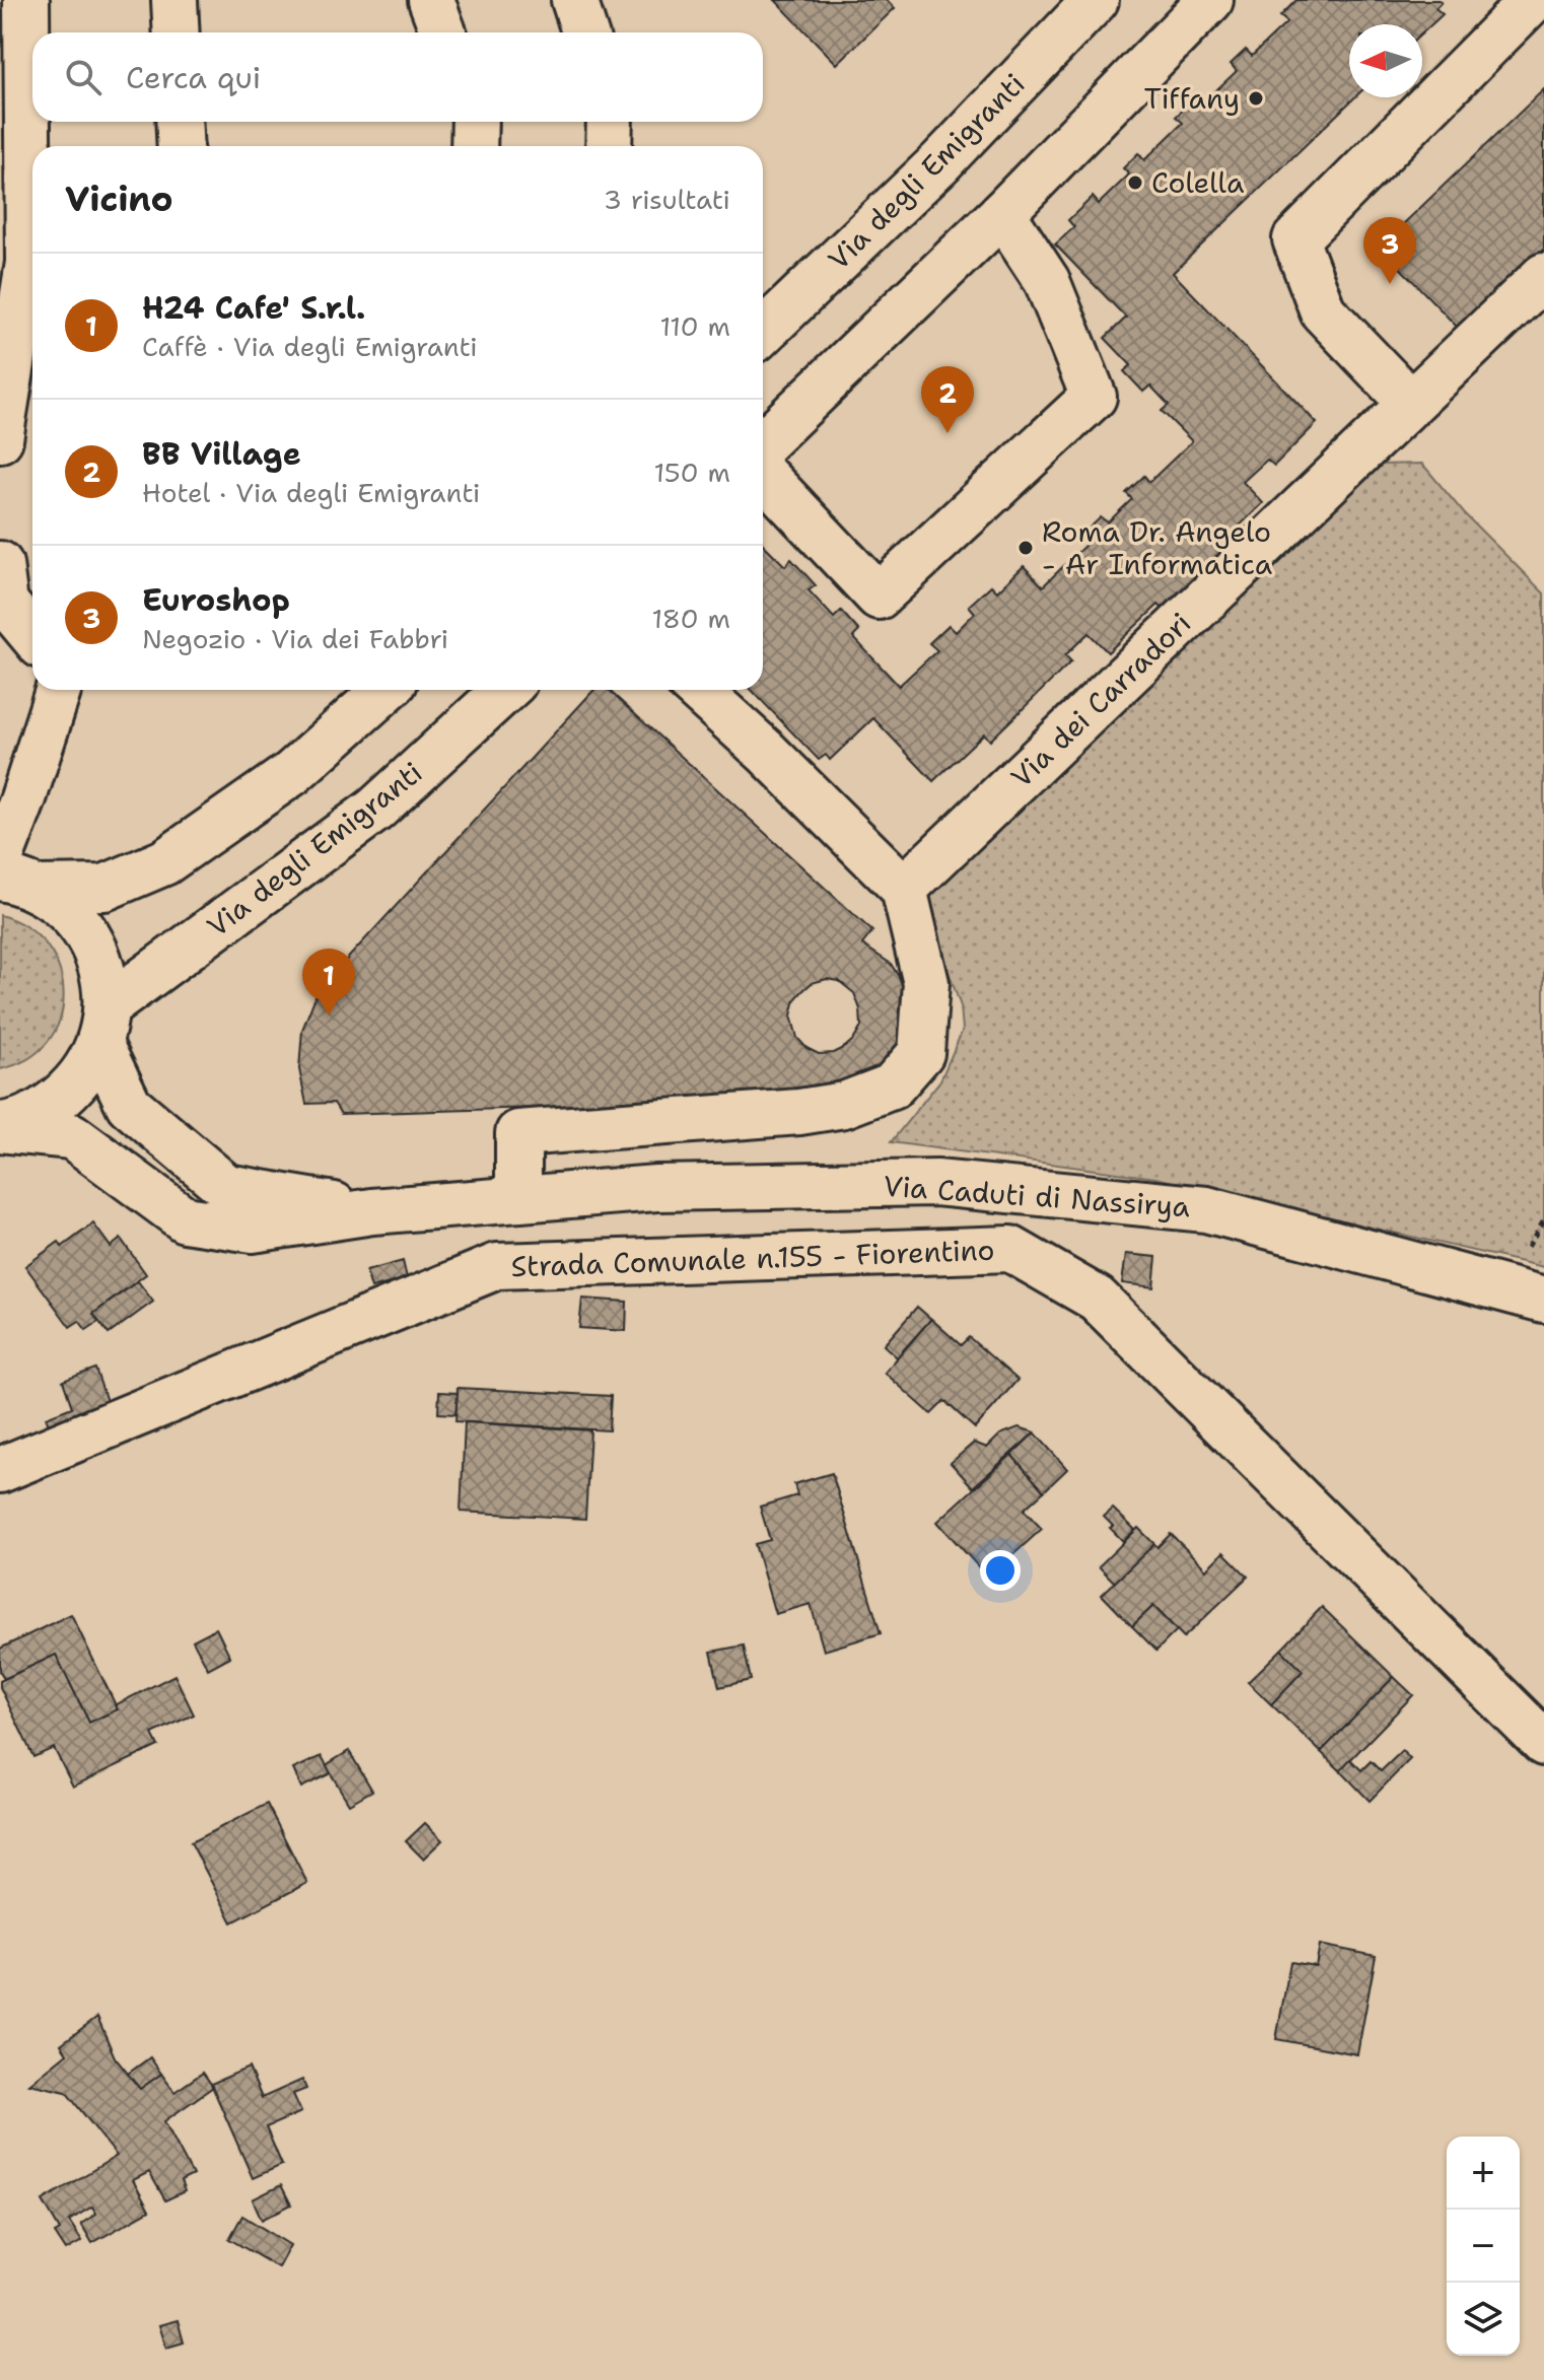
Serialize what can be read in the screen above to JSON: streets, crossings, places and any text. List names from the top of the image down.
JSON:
{
  "streets": {
    "street": [
      "Via degli Emigranti",
      "Via dei Carradori",
      "Via Caduti di Nassirya",
      "Strada Comunale n.155 - Fiorentino"
    ]
  },
  "crossings": [
    ["Via degli Emigranti", "Via Caduti di Nassirya"]
  ],
  "places": ["Tiffany", "Colella", "Roma Dr. Angelo - Ar Informatica"],
  "north": "left",
  "page": {
    "search": "Cerca qui",
    "heading": ["Vicino", "3 risultati"],
    "pins": ["3", "2", "1"],
    "list": [
      {
        "mark": "1",
        "name": "H24 Cafe' S.r.l.",
        "note": "Caffè · Via degli Emigranti",
        "value": "110 m"
      },
      {
        "mark": "2",
        "name": "BB Village",
        "note": "Hotel · Via degli Emigranti",
        "value": "150 m"
      },
      {
        "mark": "3",
        "name": "Euroshop",
        "note": "Negozio · Via dei Fabbri",
        "value": "180 m"
      }
    ],
    "map_buttons": ["+", "−"]
  }
}
